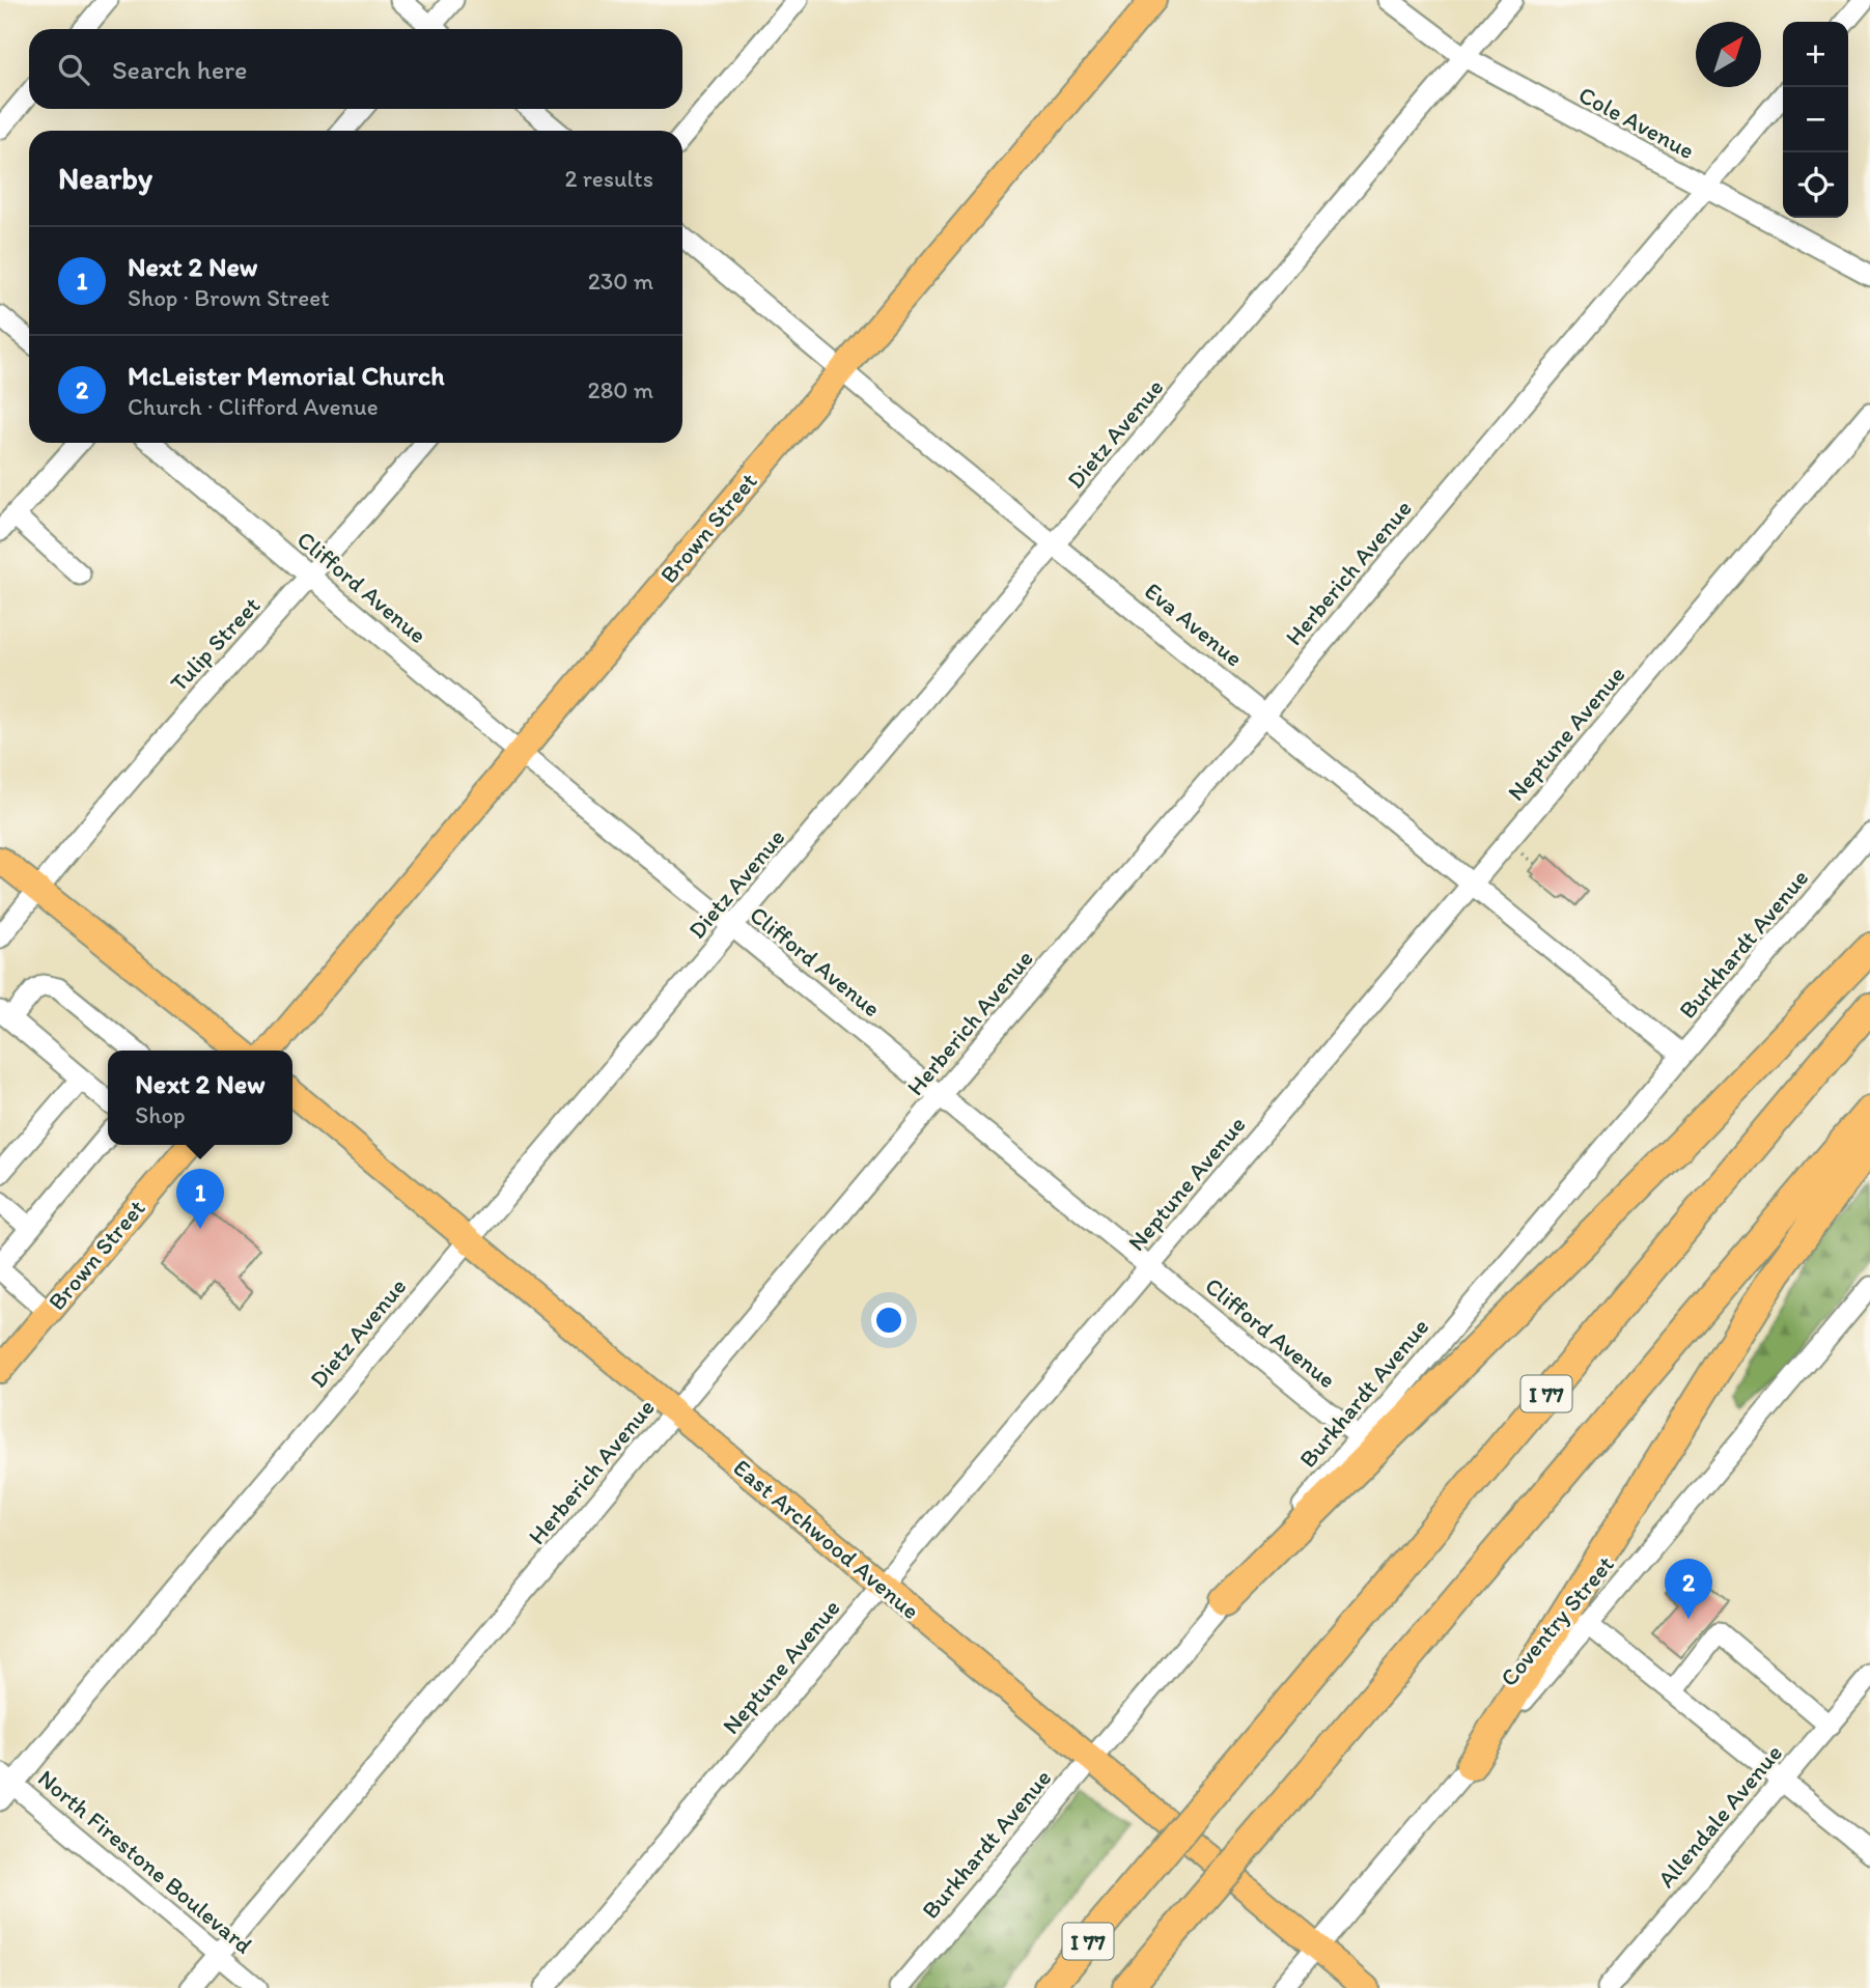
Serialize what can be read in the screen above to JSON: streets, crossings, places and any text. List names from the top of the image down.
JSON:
{
  "streets": {
    "highway": ["I 77"],
    "main road": ["Brown Street", "East Archwood Avenue"],
    "street": [
      "Cole Avenue",
      "Dietz Avenue",
      "Herberich Avenue",
      "Clifford Avenue",
      "Eva Avenue",
      "Tulip Street",
      "Neptune Avenue",
      "Burkhardt Avenue",
      "Coventry Street",
      "Allendale Avenue",
      "North Firestone Boulevard"
    ]
  },
  "crossings": [
    ["Cole Avenue", "Dietz Avenue"],
    ["Cole Avenue", "Herberich Avenue"],
    ["Dietz Avenue", "Clifford Avenue"],
    ["Dietz Avenue", "Eva Avenue"],
    ["Dietz Avenue", "East Archwood Avenue"],
    ["Dietz Avenue", "North Firestone Boulevard"],
    ["Brown Street", "Clifford Avenue"],
    ["Brown Street", "Eva Avenue"],
    ["Herberich Avenue", "Clifford Avenue"],
    ["Herberich Avenue", "Eva Avenue"],
    ["Herberich Avenue", "East Archwood Avenue"],
    ["Herberich Avenue", "North Firestone Boulevard"],
    ["Clifford Avenue", "Tulip Street"],
    ["Clifford Avenue", "Neptune Avenue"],
    ["Clifford Avenue", "Burkhardt Avenue"],
    ["Eva Avenue", "Neptune Avenue"],
    ["Eva Avenue", "Burkhardt Avenue"],
    ["Neptune Avenue", "East Archwood Avenue"],
    ["Burkhardt Avenue", "East Archwood Avenue"],
    ["East Archwood Avenue", "Coventry Street"]
  ],
  "north": "top right",
  "page": {
    "map_buttons": ["+", "−"],
    "search": "Search here",
    "heading": ["Nearby", "2 results"],
    "list": [
      {
        "mark": "1",
        "name": "Next 2 New",
        "note": "Shop · Brown Street",
        "value": "230 m"
      },
      {
        "mark": "2",
        "name": "McLeister Memorial Church",
        "note": "Church · Clifford Avenue",
        "value": "280 m"
      }
    ],
    "popup": ["Next 2 New", "Shop"],
    "pins": ["1", "2"]
  }
}
